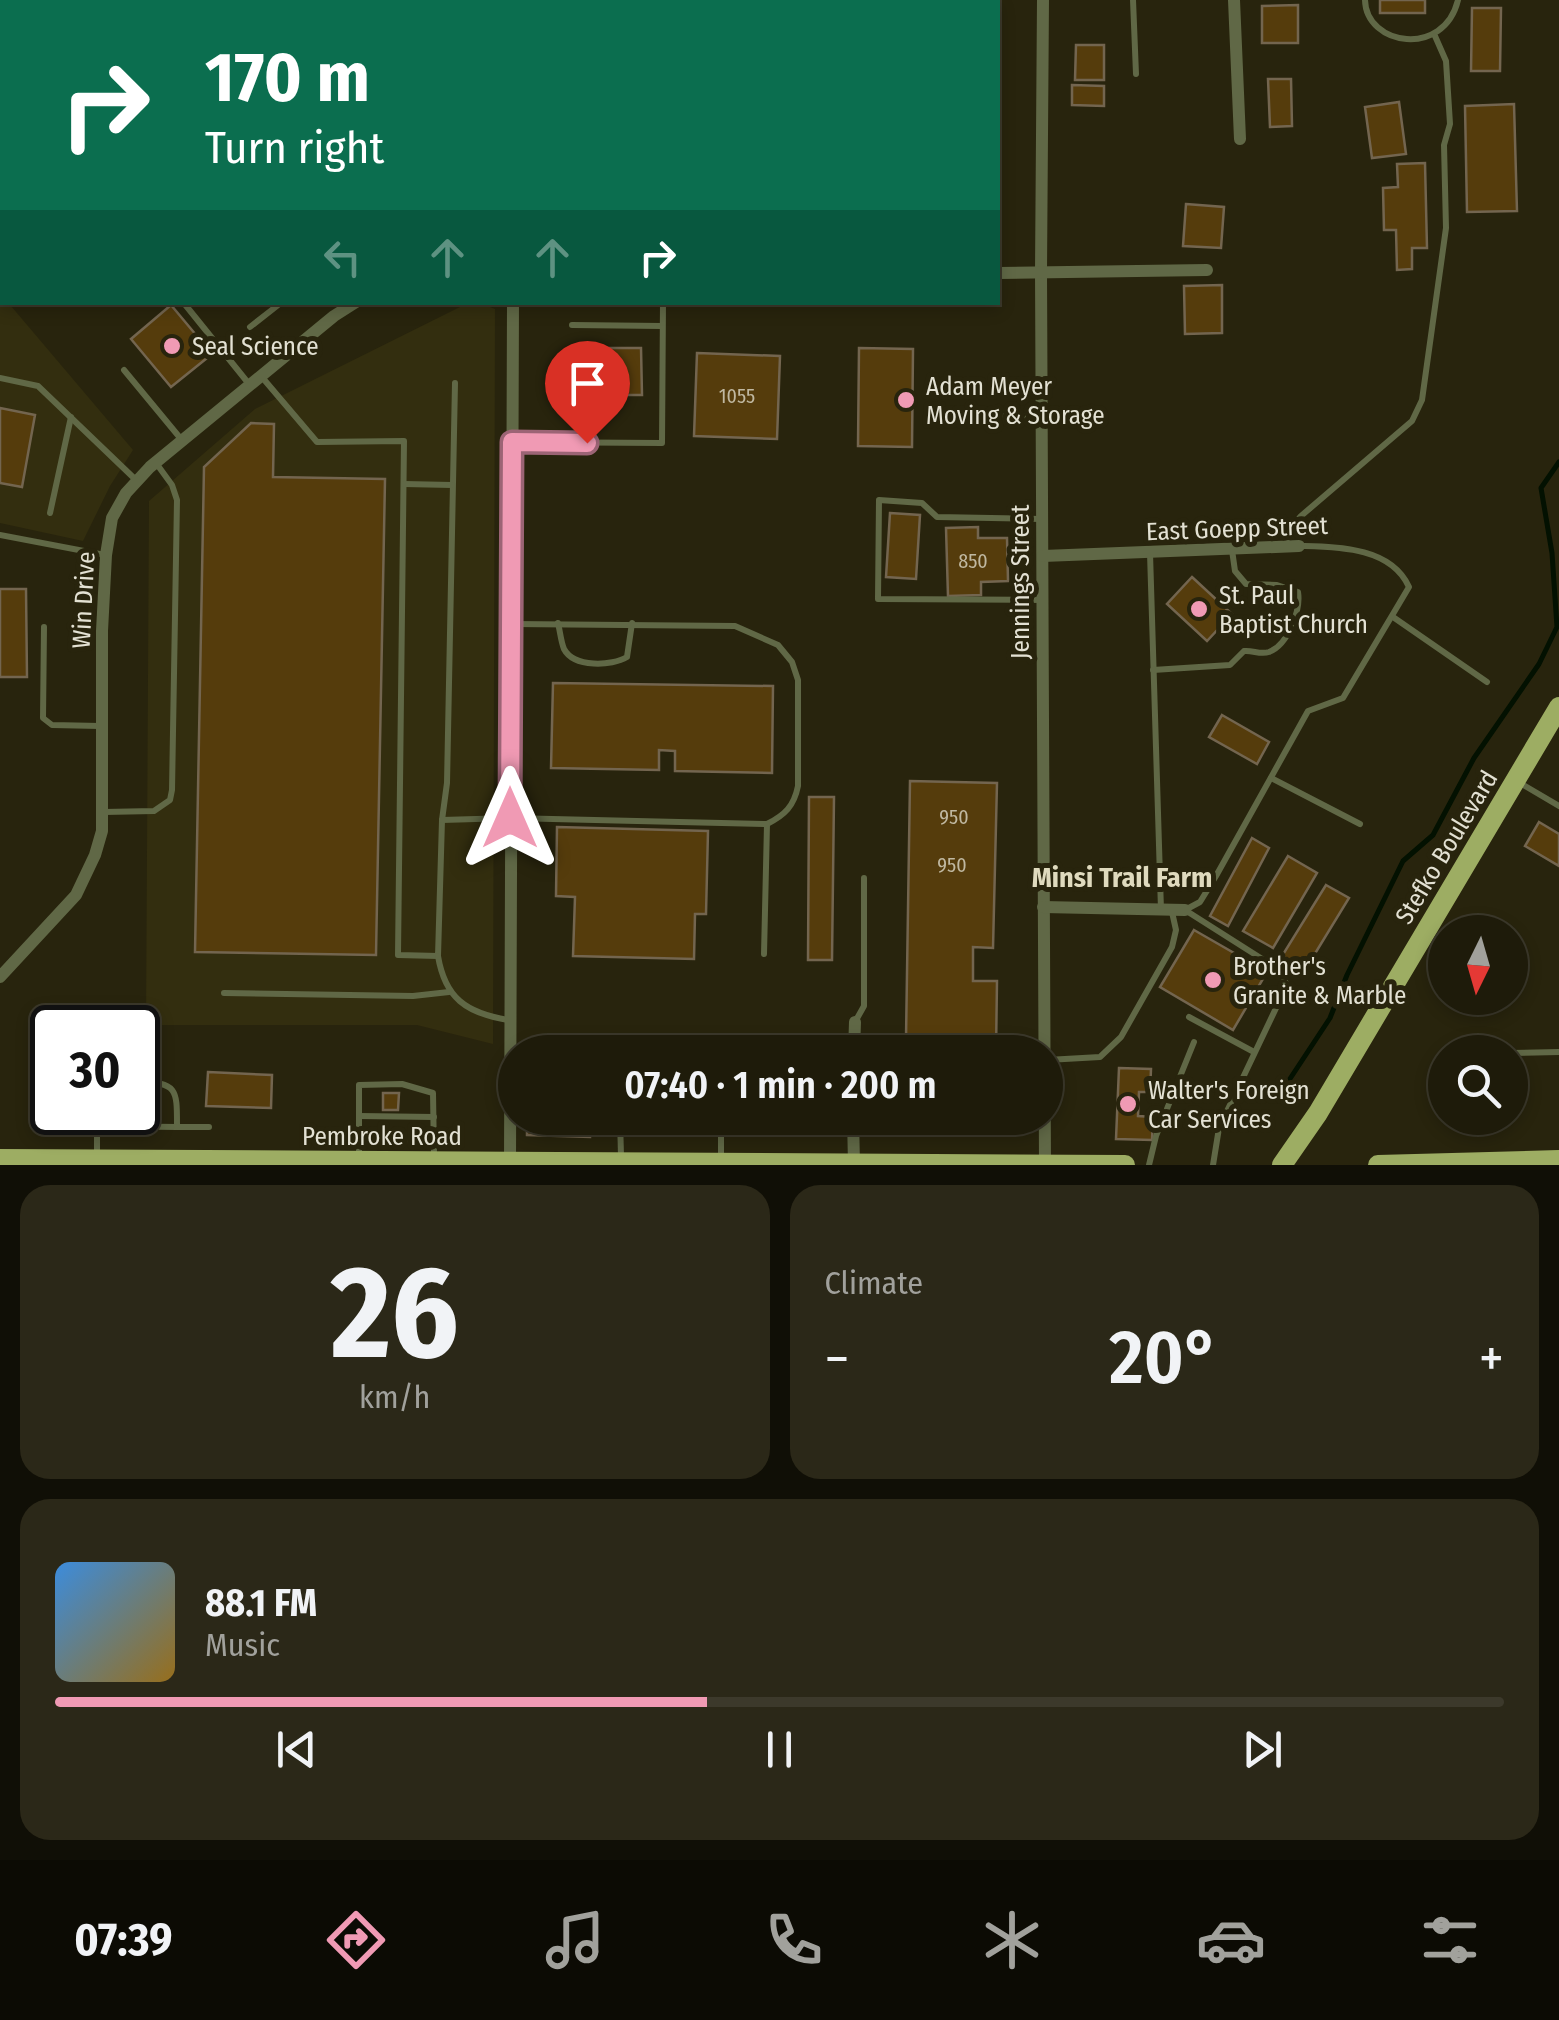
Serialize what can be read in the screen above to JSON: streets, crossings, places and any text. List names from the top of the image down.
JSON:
{
  "streets": {
    "main road": ["Stefko Boulevard", "Pembroke Road"],
    "street": ["East Goepp Street", "Jennings Street", "Win Drive"]
  },
  "crossings": [
    ["East Goepp Street", "Jennings Street"],
    ["Jennings Street", "Pembroke Road"]
  ],
  "districts": ["Minsi Trail Farm"],
  "places": [
    "Seal Science",
    "Adam Meyer Moving & Storage",
    "St. Paul Baptist Church",
    "Brother's Granite & Marble",
    "Walter's Foreign Car Services"
  ],
  "house_numbers": [
    "1055",
    "850",
    "950",
    "950"
  ],
  "north": "bottom",
  "page": {
    "turn": ["170 m", "Turn right"],
    "limit": "30",
    "trip": "07:40 · 1 min · 200 m",
    "tile": [
      ["26", "km/h"],
      "Climate"
    ],
    "heat": ["−", "20°", "+"],
    "song": ["88.1 FM", "Music"],
    "tabs": "07:39"
  }
}
